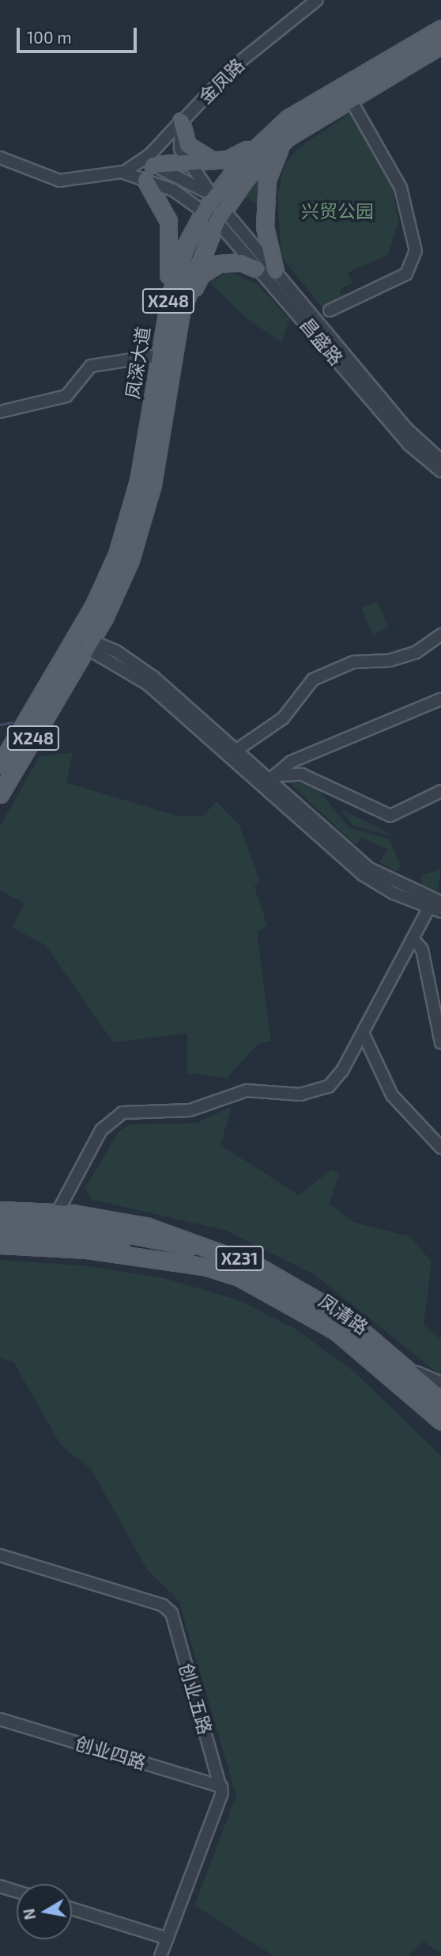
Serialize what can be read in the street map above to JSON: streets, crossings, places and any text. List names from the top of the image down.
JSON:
{
  "streets": {
    "main road": [
      "X248",
      "凤深大道",
      "X231",
      "凤清路"
    ],
    "street": [
      "金凤路",
      "昌盛路",
      "创业五路",
      "创业四路"
    ]
  },
  "crossings": [
    ["昌盛路", "凤深大道"],
    ["创业五路", "创业四路"]
  ],
  "parks": ["兴贸公园"],
  "scale_bar": "100 m",
  "north": "left"
}
